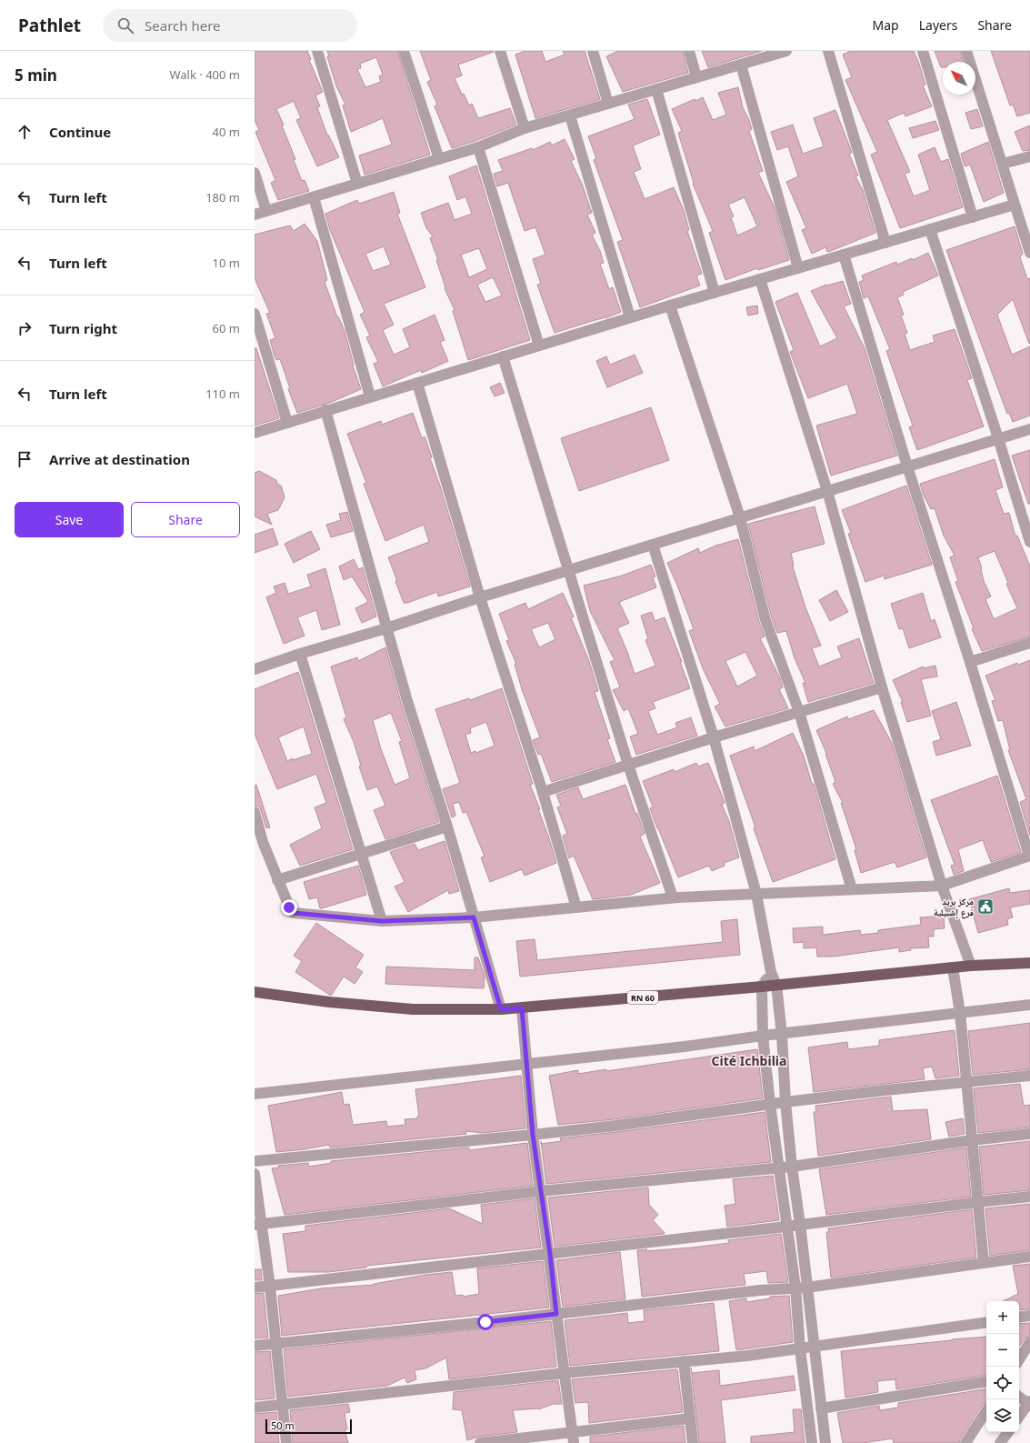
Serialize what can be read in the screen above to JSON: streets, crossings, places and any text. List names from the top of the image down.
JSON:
{
  "streets": {
    "main road": ["RN 60"]
  },
  "districts": ["Cité Ichbilia"],
  "places": {
    "public building": ["مركز بريد فرع إشبيلية"]
  },
  "scale_bar": "50 m",
  "north": "top left",
  "page": {
    "header": "Pathlet",
    "search": "Search here",
    "nav": ["Map", "Layers", "Share"],
    "heading": ["5 min", "Walk · 400 m"],
    "list": [
      ["Continue", "40 m"],
      ["Turn left", "180 m"],
      ["Turn left", "10 m"],
      ["Turn right", "60 m"],
      ["Turn left", "110 m"],
      "Arrive at destination"
    ],
    "buttons": ["Save", "Share"],
    "map_buttons": ["+", "−"],
    "scale": "50 m"
  }
}
